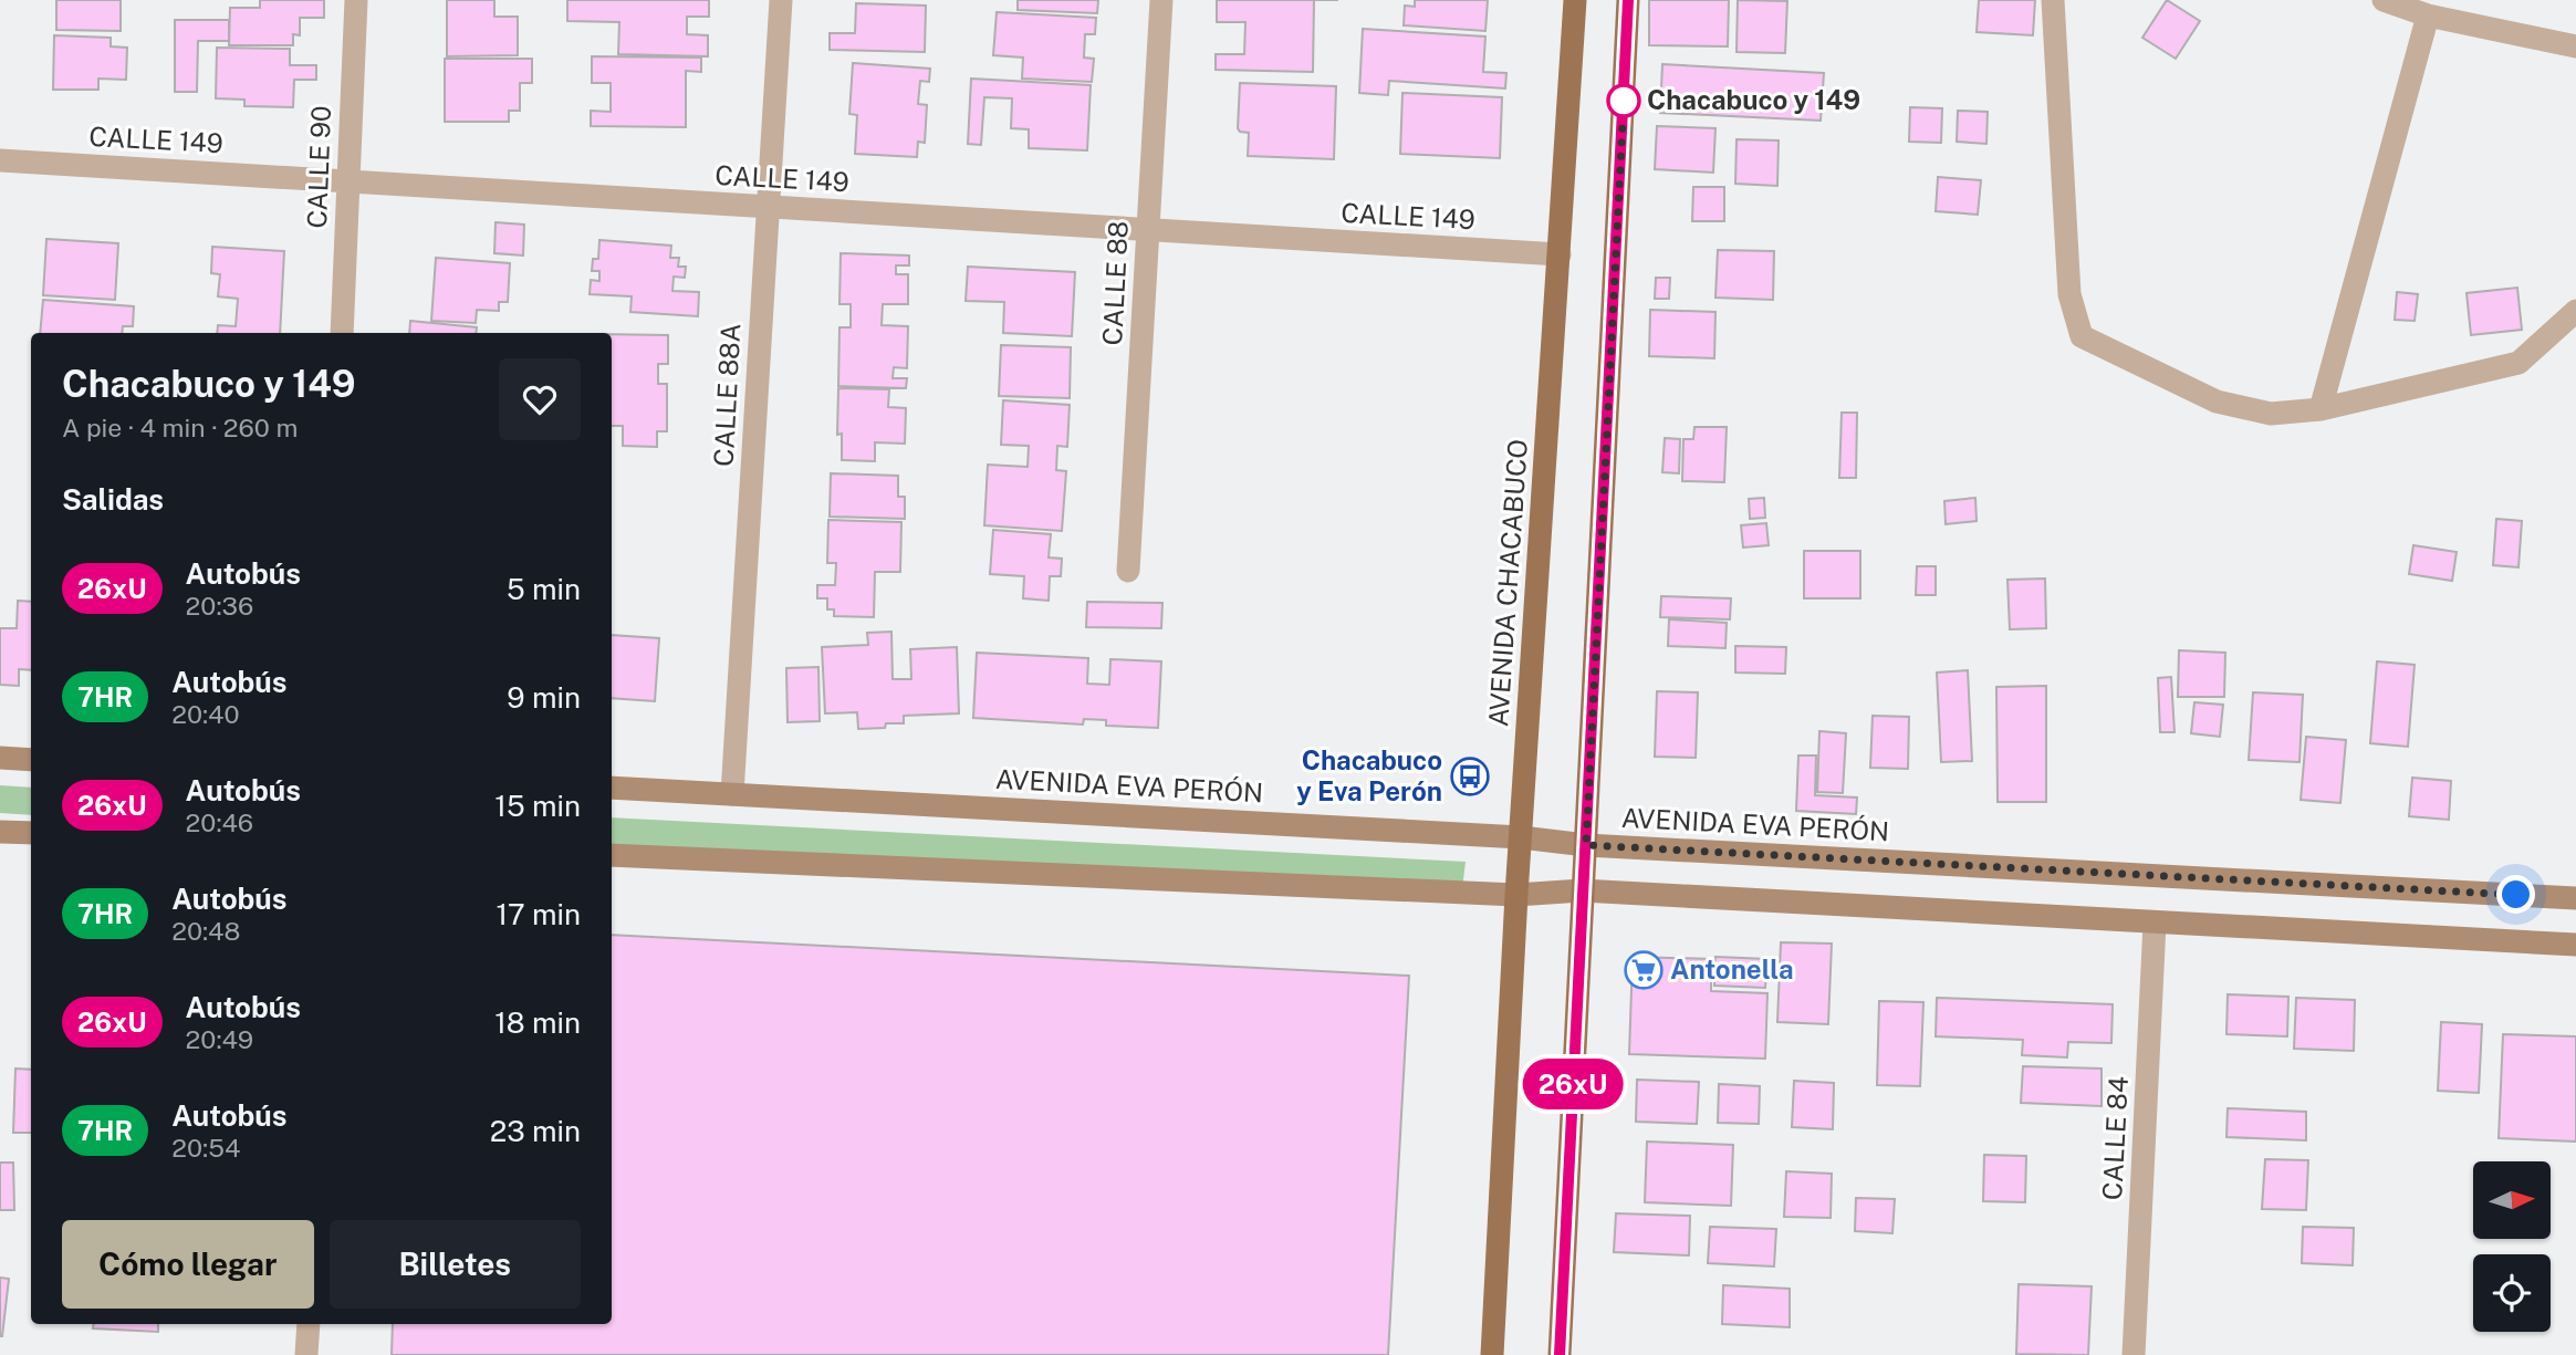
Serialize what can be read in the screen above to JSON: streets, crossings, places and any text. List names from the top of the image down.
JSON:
{
  "streets": {
    "main road": ["AVENIDA CHACABUCO"],
    "street": [
      "CALLE 149",
      "CALLE 90",
      "CALLE 88",
      "CALLE 88A",
      "AVENIDA EVA PERÓN",
      "CALLE 84"
    ]
  },
  "crossings": [
    ["CALLE 149", "CALLE 90"],
    ["CALLE 149", "CALLE 88"],
    ["CALLE 149", "CALLE 88A"],
    ["CALLE 149", "AVENIDA CHACABUCO"],
    ["CALLE 88A", "AVENIDA EVA PERÓN"],
    ["AVENIDA CHACABUCO", "AVENIDA EVA PERÓN"]
  ],
  "places": {
    "other": ["Chacabuco y 149"],
    "bus stop": ["Chacabuco y Eva Perón"],
    "supermarket": ["Antonella"]
  },
  "lines": ["bus line 26xU"],
  "north": "right",
  "page": {
    "on_map": "26xU",
    "heading": [
      ["Chacabuco y 149", "A pie · 4 min · 260 m"],
      "Salidas"
    ],
    "list": [
      {
        "mark": "26xU",
        "name": "Autobús",
        "note": "20:36",
        "value": "5 min"
      },
      {
        "mark": "7HR",
        "name": "Autobús",
        "note": "20:40",
        "value": "9 min"
      },
      {
        "mark": "26xU",
        "name": "Autobús",
        "note": "20:46",
        "value": "15 min"
      },
      {
        "mark": "7HR",
        "name": "Autobús",
        "note": "20:48",
        "value": "17 min"
      },
      {
        "mark": "26xU",
        "name": "Autobús",
        "note": "20:49",
        "value": "18 min"
      },
      {
        "mark": "7HR",
        "name": "Autobús",
        "note": "20:54",
        "value": "23 min"
      }
    ],
    "buttons": ["Cómo llegar", "Billetes"]
  }
}
